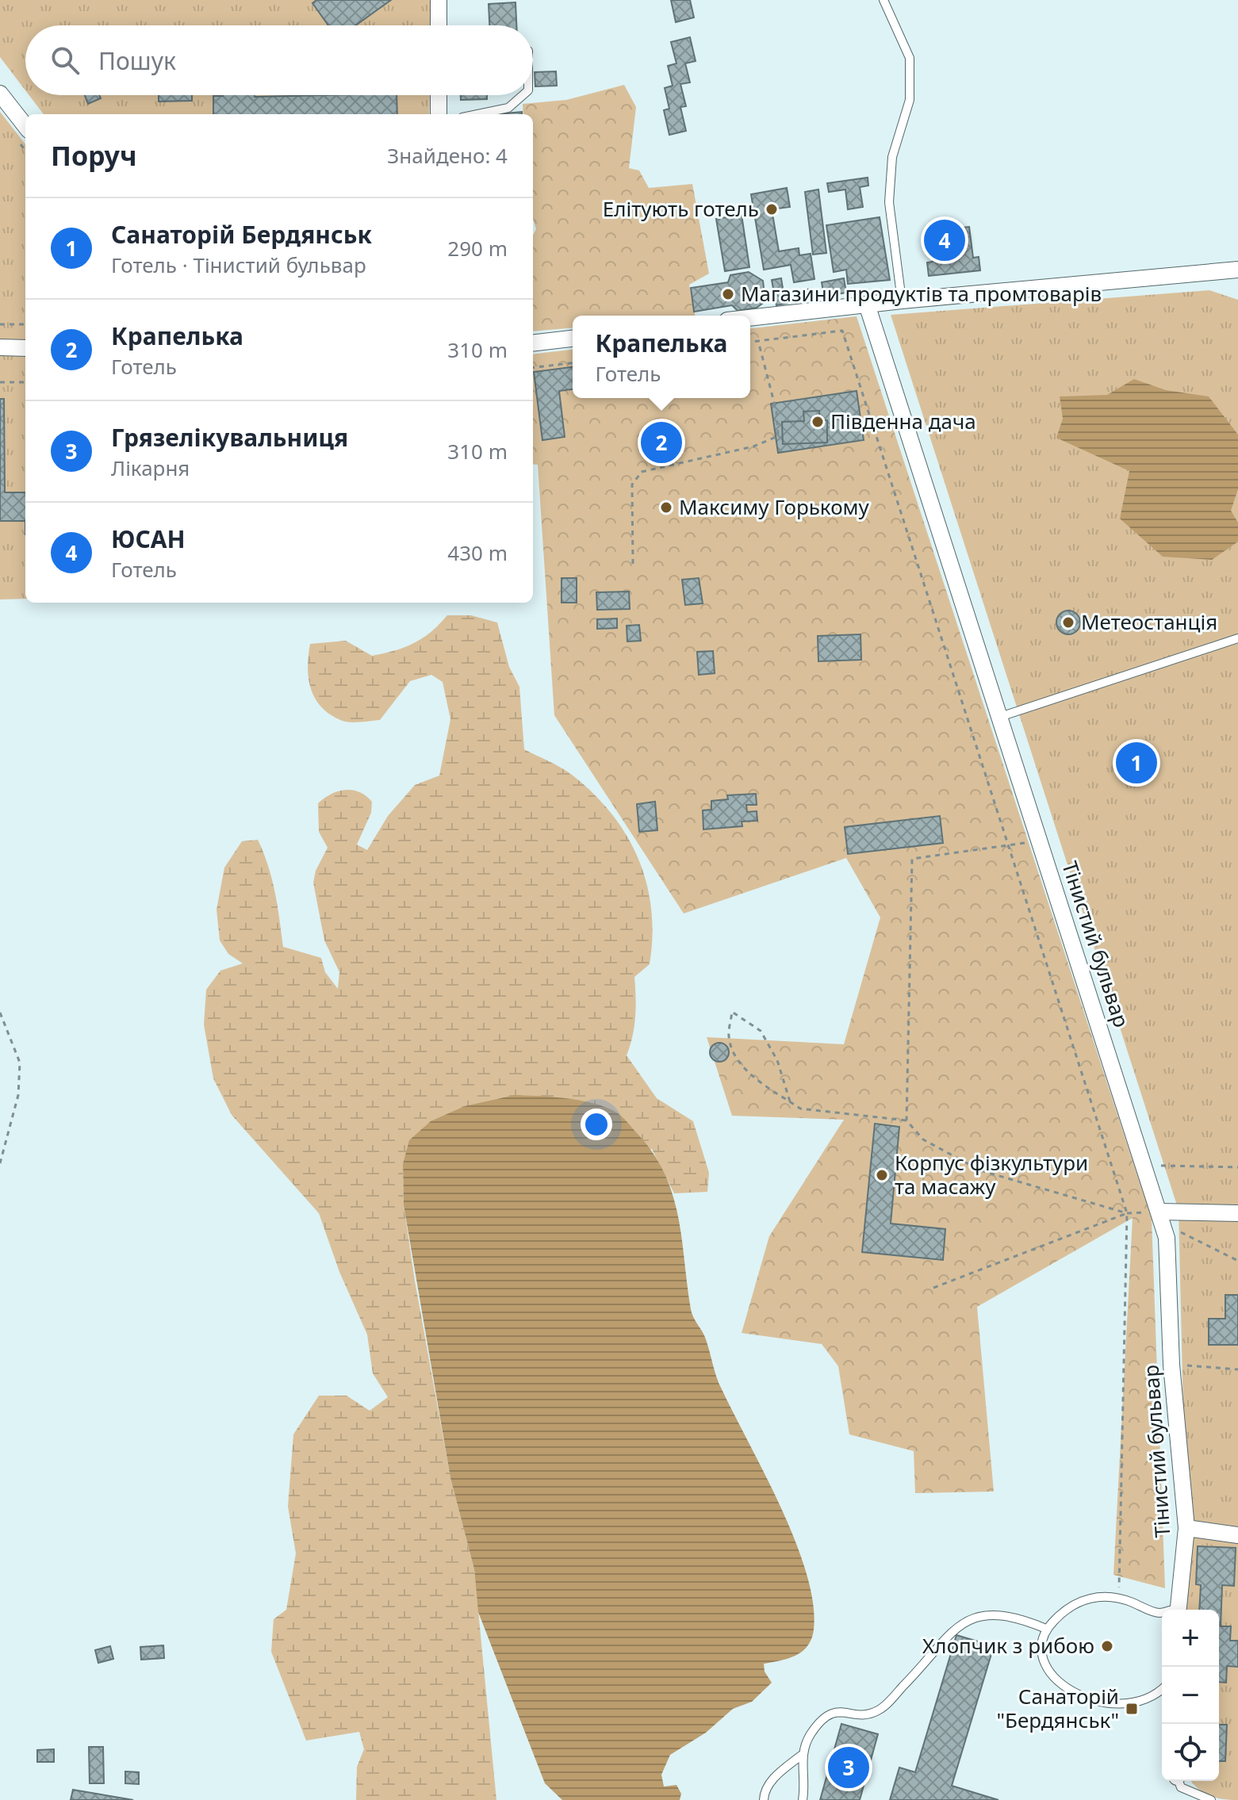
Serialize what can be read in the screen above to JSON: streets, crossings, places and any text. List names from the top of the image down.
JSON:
{
  "streets": {
    "street": ["Тінистий бульвар"]
  },
  "places": {
    "other": [
      "Елітують готель",
      "Магазини продуктів та промтоварів",
      "Південна дача",
      "Максиму Горькому",
      "Метеостанція",
      "Корпус фізкультури та масажу",
      "Хлопчик з рибою"
    ],
    "transit": ["Санаторій \"Бердянськ\""]
  },
  "page": {
    "search": "Пошук",
    "heading": ["Поруч", "Знайдено: 4"],
    "list": [
      {
        "mark": "1",
        "name": "Санаторій Бердянськ",
        "note": "Готель · Тінистий бульвар",
        "value": "290 m"
      },
      {
        "mark": "2",
        "name": "Крапелька",
        "note": "Готель",
        "value": "310 m"
      },
      {
        "mark": "3",
        "name": "Грязелікувальниця",
        "note": "Лікарня",
        "value": "310 m"
      },
      {
        "mark": "4",
        "name": "ЮСАН",
        "note": "Готель",
        "value": "430 m"
      }
    ],
    "pins": [
      "4",
      "2",
      "1",
      "3"
    ],
    "popup": ["Крапелька", "Готель"],
    "map_buttons": ["+", "−"]
  }
}
